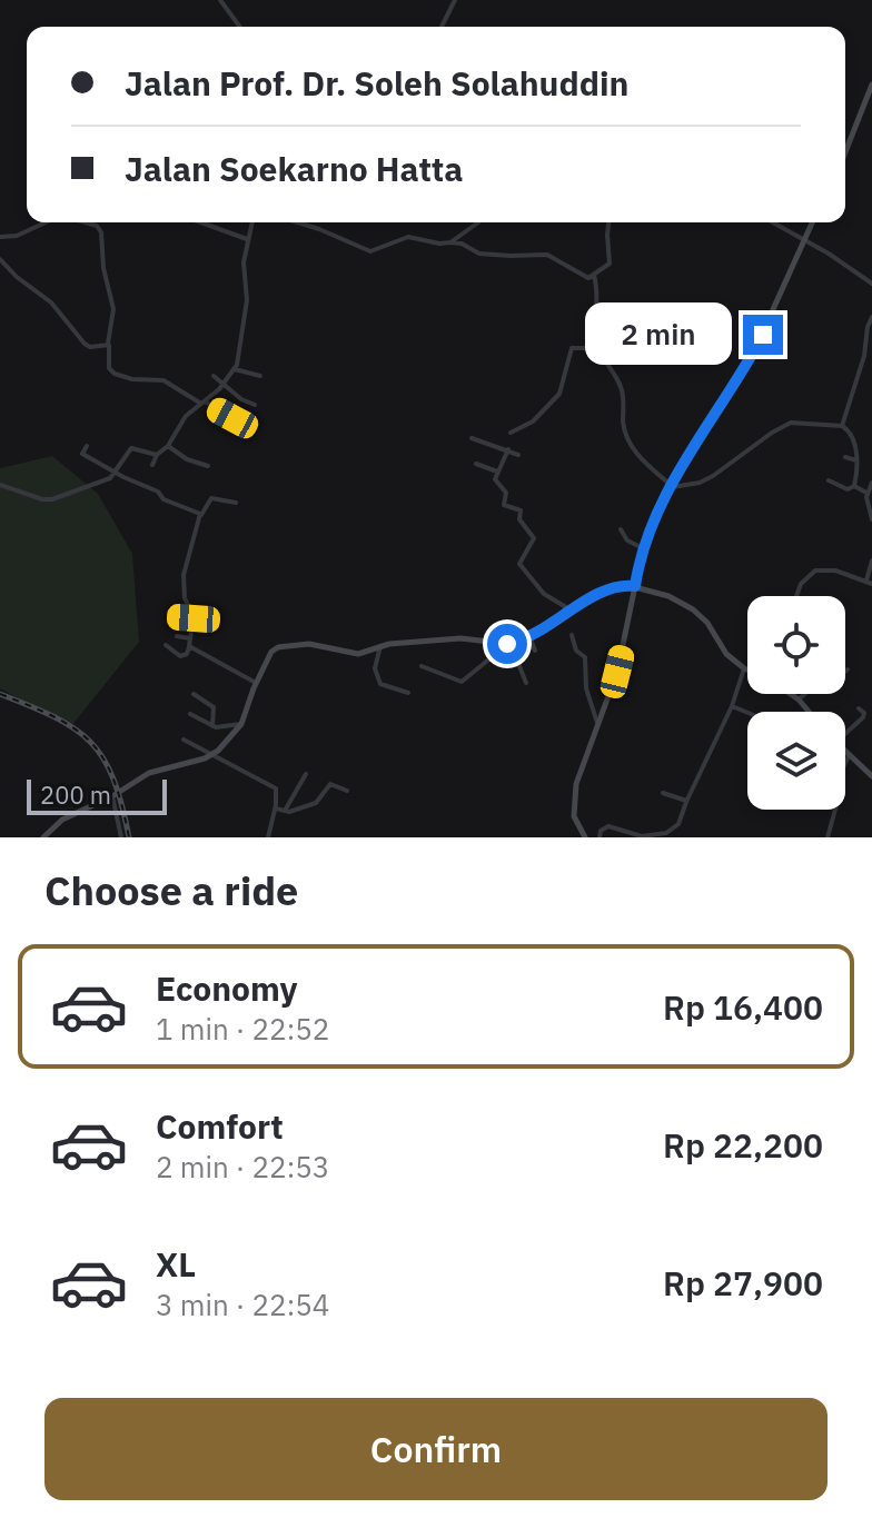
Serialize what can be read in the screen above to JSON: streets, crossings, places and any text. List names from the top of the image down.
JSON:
{
  "scale_bar": "200 m",
  "page": {
    "banner": ["Jalan Prof. Dr. Soleh Solahuddin", "Jalan Soekarno Hatta"],
    "bubble": "2 min",
    "scale": "200 m",
    "heading": "Choose a ride",
    "list": [
      {
        "name": "Economy",
        "note": "1 min · 22:52",
        "value": "Rp 16,400"
      },
      {
        "name": "Comfort",
        "note": "2 min · 22:53",
        "value": "Rp 22,200"
      },
      {
        "name": "XL",
        "note": "3 min · 22:54",
        "value": "Rp 27,900"
      }
    ],
    "buttons": "Confirm"
  }
}
